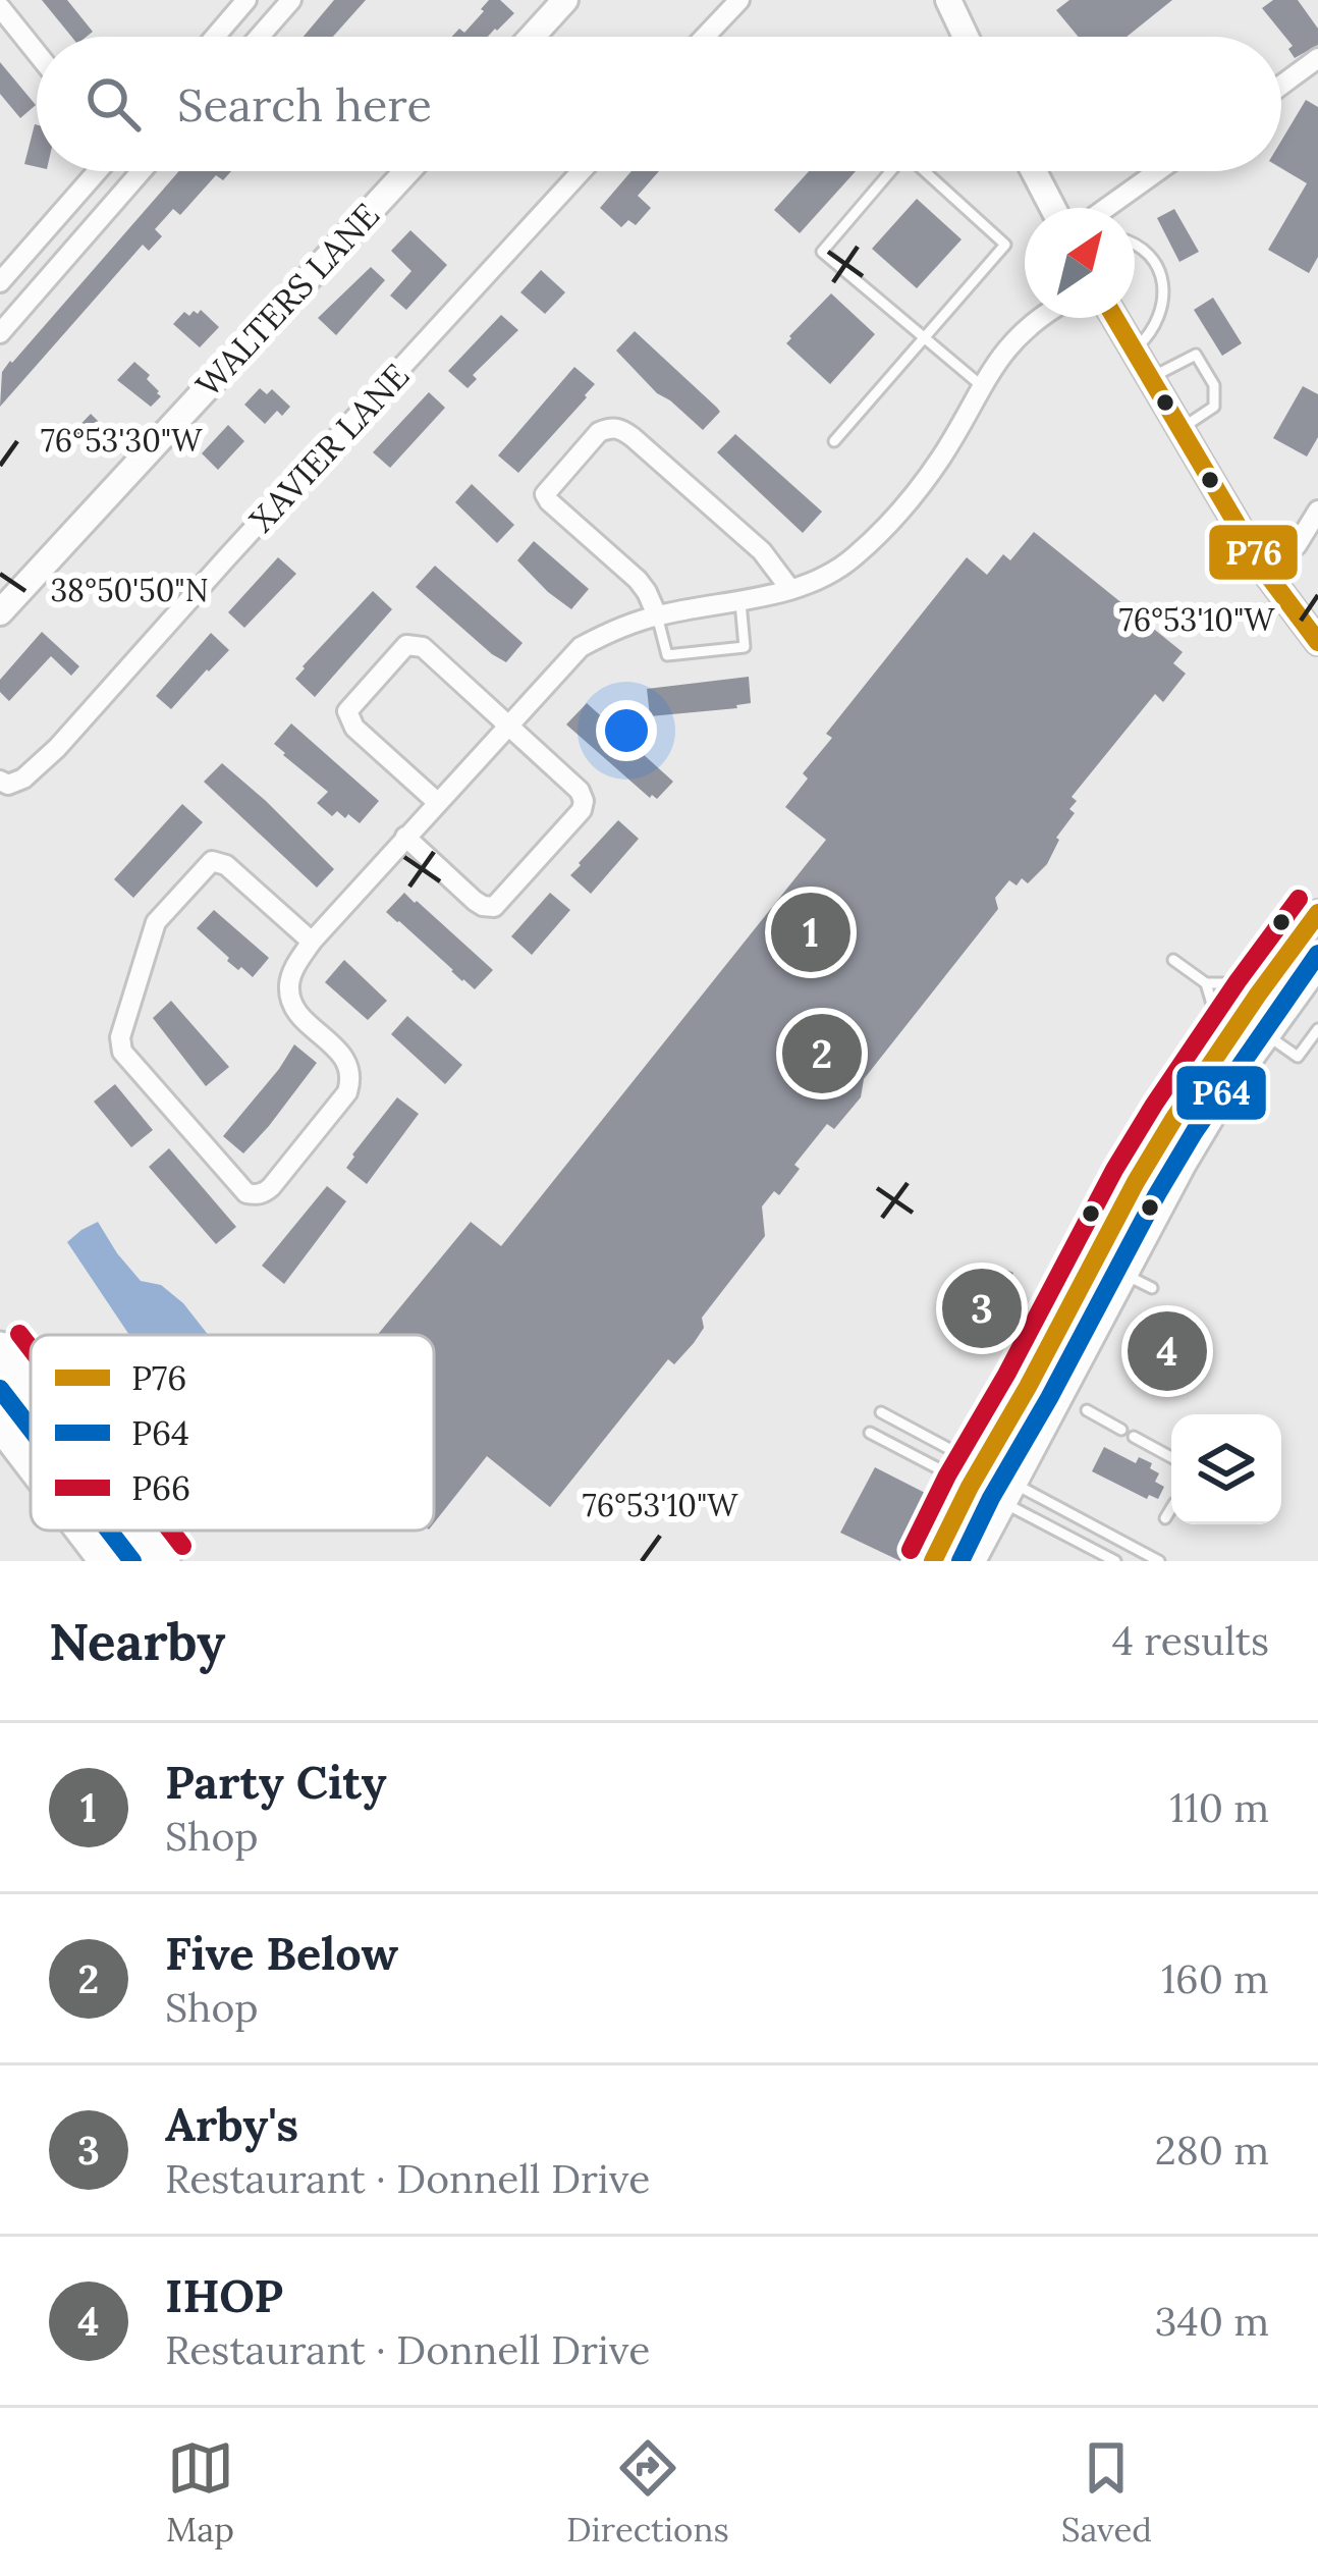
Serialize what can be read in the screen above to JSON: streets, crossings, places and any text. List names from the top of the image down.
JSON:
{
  "streets": {
    "street": ["WALTERS LANE", "XAVIER LANE"]
  },
  "lines": ["transit line P76", "transit line P66", "transit line P64"],
  "legend": ["P76", "P64", "P66"],
  "north": "top right",
  "page": {
    "search": "Search here",
    "pins": [
      "1",
      "2",
      "3",
      "4"
    ],
    "heading": ["Nearby", "4 results"],
    "list": [
      {
        "mark": "1",
        "name": "Party City",
        "note": "Shop",
        "value": "110 m"
      },
      {
        "mark": "2",
        "name": "Five Below",
        "note": "Shop",
        "value": "160 m"
      },
      {
        "mark": "3",
        "name": "Arby's",
        "note": "Restaurant · Donnell Drive",
        "value": "280 m"
      },
      {
        "mark": "4",
        "name": "IHOP",
        "note": "Restaurant · Donnell Drive",
        "value": "340 m"
      }
    ],
    "nav": ["Map", "Directions", "Saved"]
  },
  "coordinates": ["76°53'30\"W", "38°50'50\"N", "76°53'10\"W"]
}
